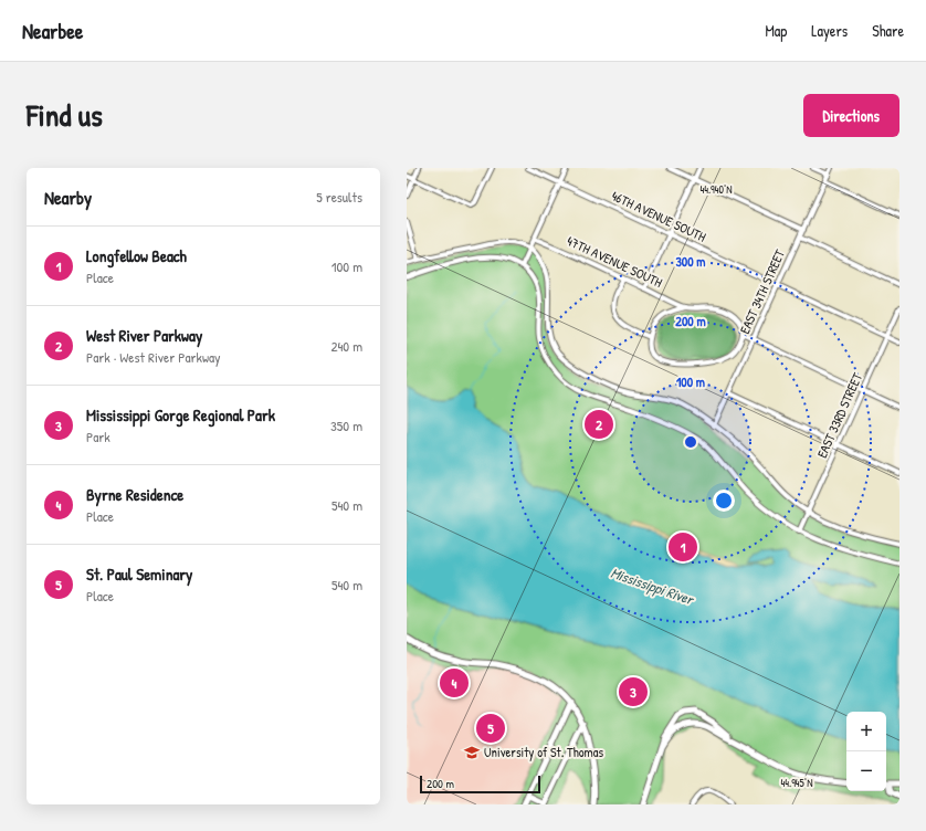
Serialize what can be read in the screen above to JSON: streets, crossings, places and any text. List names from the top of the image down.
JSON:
{
  "streets": {
    "street": [
      "46TH AVENUE SOUTH",
      "47TH AVENUE SOUTH",
      "EAST 34TH STREET",
      "EAST 33RD STREET"
    ]
  },
  "crossings": [
    ["46TH AVENUE SOUTH", "EAST 34TH STREET"],
    ["46TH AVENUE SOUTH", "EAST 33RD STREET"]
  ],
  "water": ["Mississippi River"],
  "places": {
    "school or university": ["University of St. Thomas"]
  },
  "scale_bar": "200 m",
  "page": {
    "header": "Nearbee",
    "nav": ["Map", "Layers", "Share"],
    "title": "Find us",
    "buttons": "Directions",
    "heading": ["Nearby", "5 results"],
    "list": [
      {
        "mark": "1",
        "name": "Longfellow Beach",
        "note": "Place",
        "value": "100 m"
      },
      {
        "mark": "2",
        "name": "West River Parkway",
        "note": "Park · West River Parkway",
        "value": "240 m"
      },
      {
        "mark": "3",
        "name": "Mississippi Gorge Regional Park",
        "note": "Park",
        "value": "350 m"
      },
      {
        "mark": "4",
        "name": "Byrne Residence",
        "note": "Place",
        "value": "540 m"
      },
      {
        "mark": "5",
        "name": "St. Paul Seminary",
        "note": "Place",
        "value": "540 m"
      }
    ],
    "pins": [
      "2",
      "1",
      "4",
      "3",
      "5"
    ],
    "map_buttons": ["+", "−"],
    "scale": "200 m"
  },
  "coordinates": ["44.940°N", "44.945°N"],
  "rings": ["300 m", "200 m", "100 m"]
}
